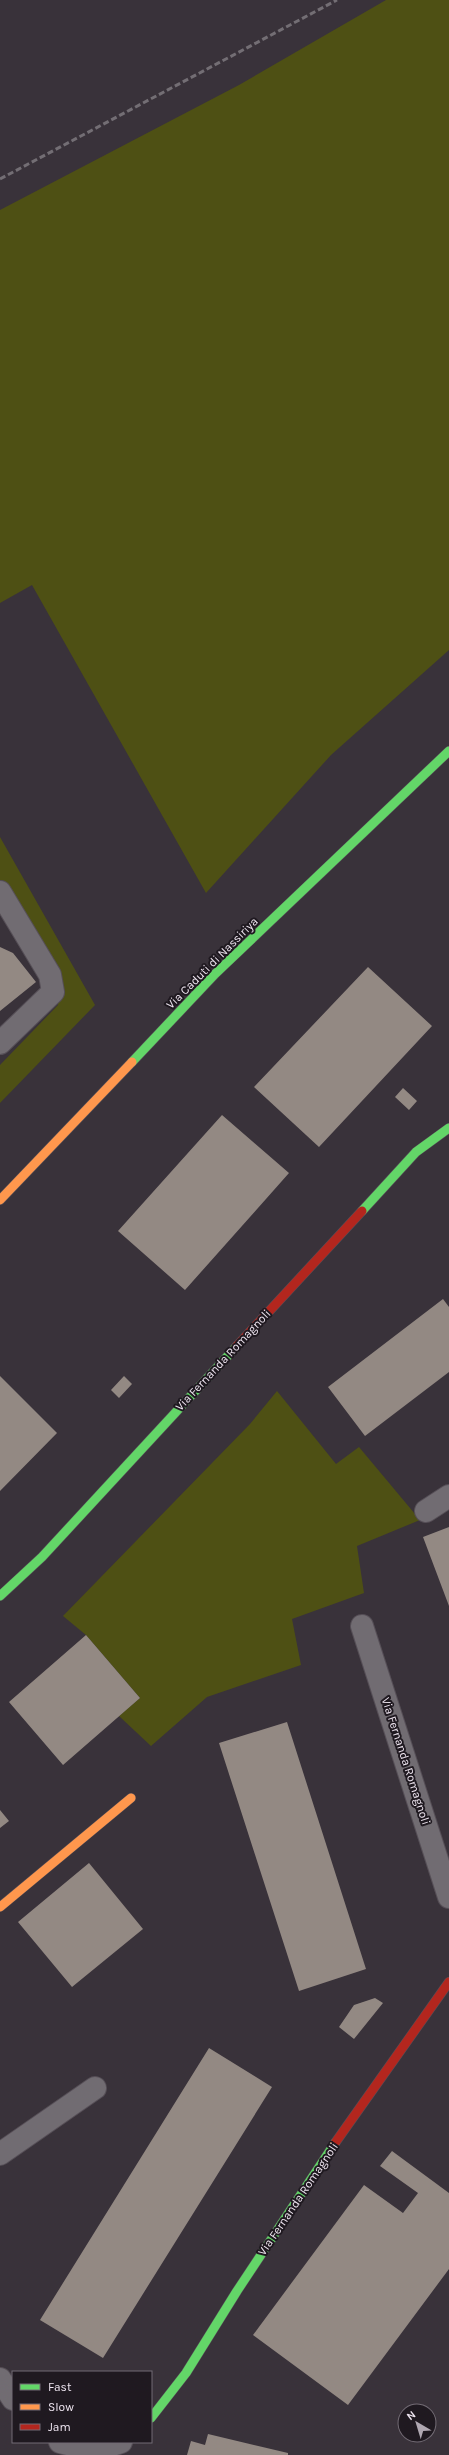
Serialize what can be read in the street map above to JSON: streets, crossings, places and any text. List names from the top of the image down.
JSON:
{
  "streets": {
    "street": ["Via Caduti di Nassiriya", "Via Fernanda Romagnoli"]
  },
  "legend": ["Fast", "Slow", "Jam"],
  "north": "top left"
}
